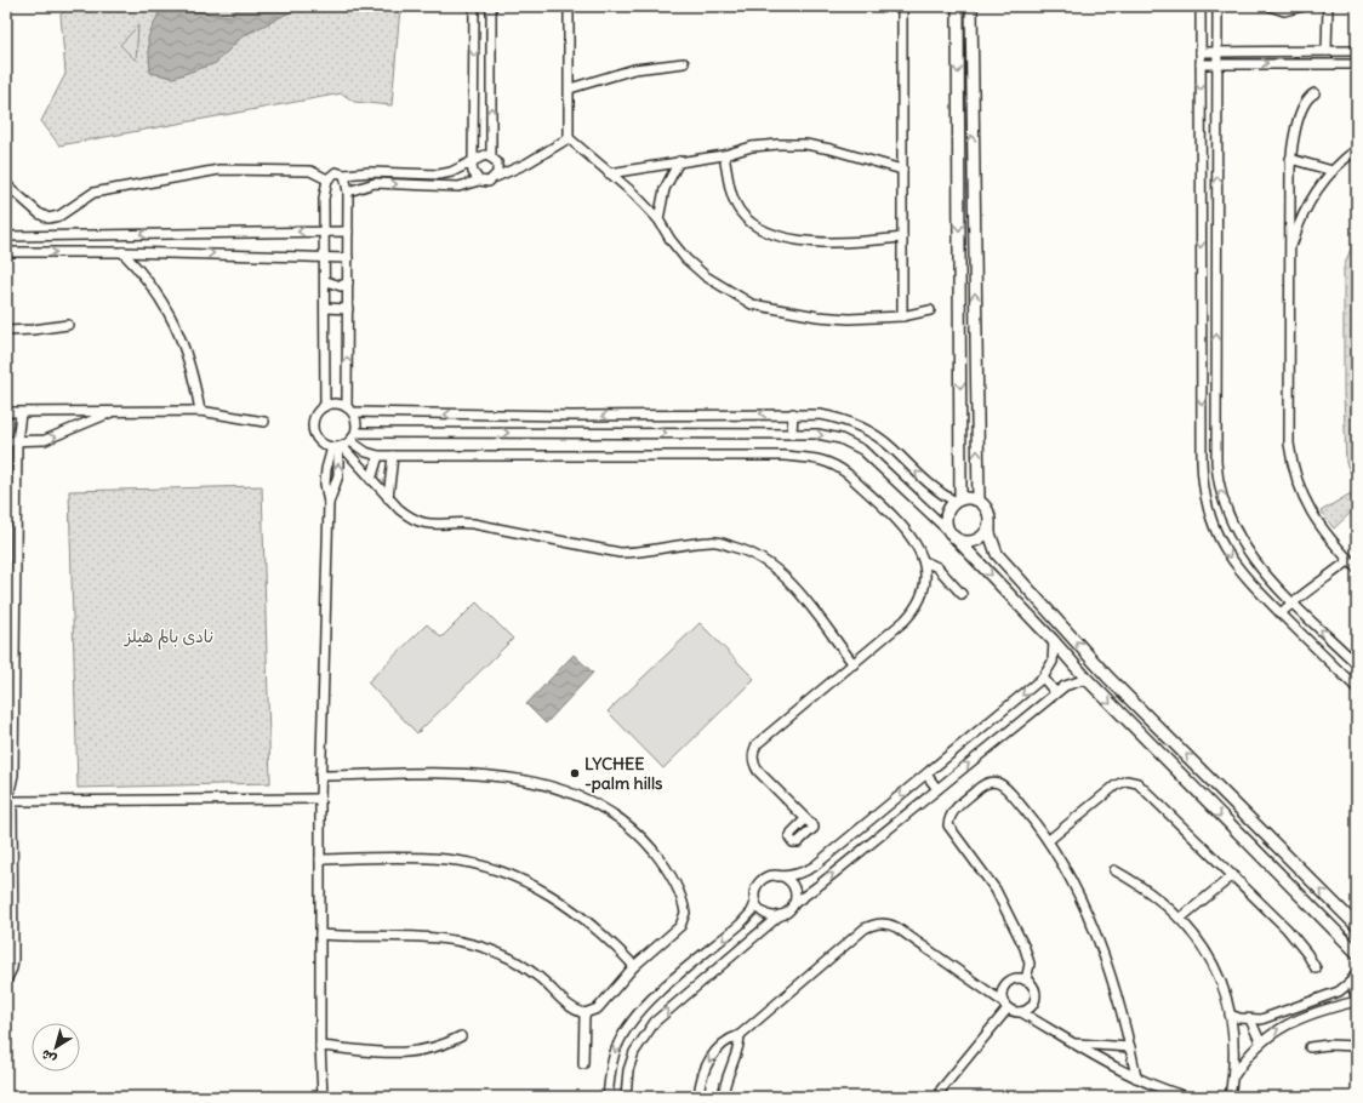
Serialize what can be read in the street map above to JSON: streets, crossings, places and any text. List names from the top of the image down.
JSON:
{
  "parks": ["نادى بالم هيلز"],
  "places": ["LYCHEE -palm hills"],
  "north": "bottom left"
}
